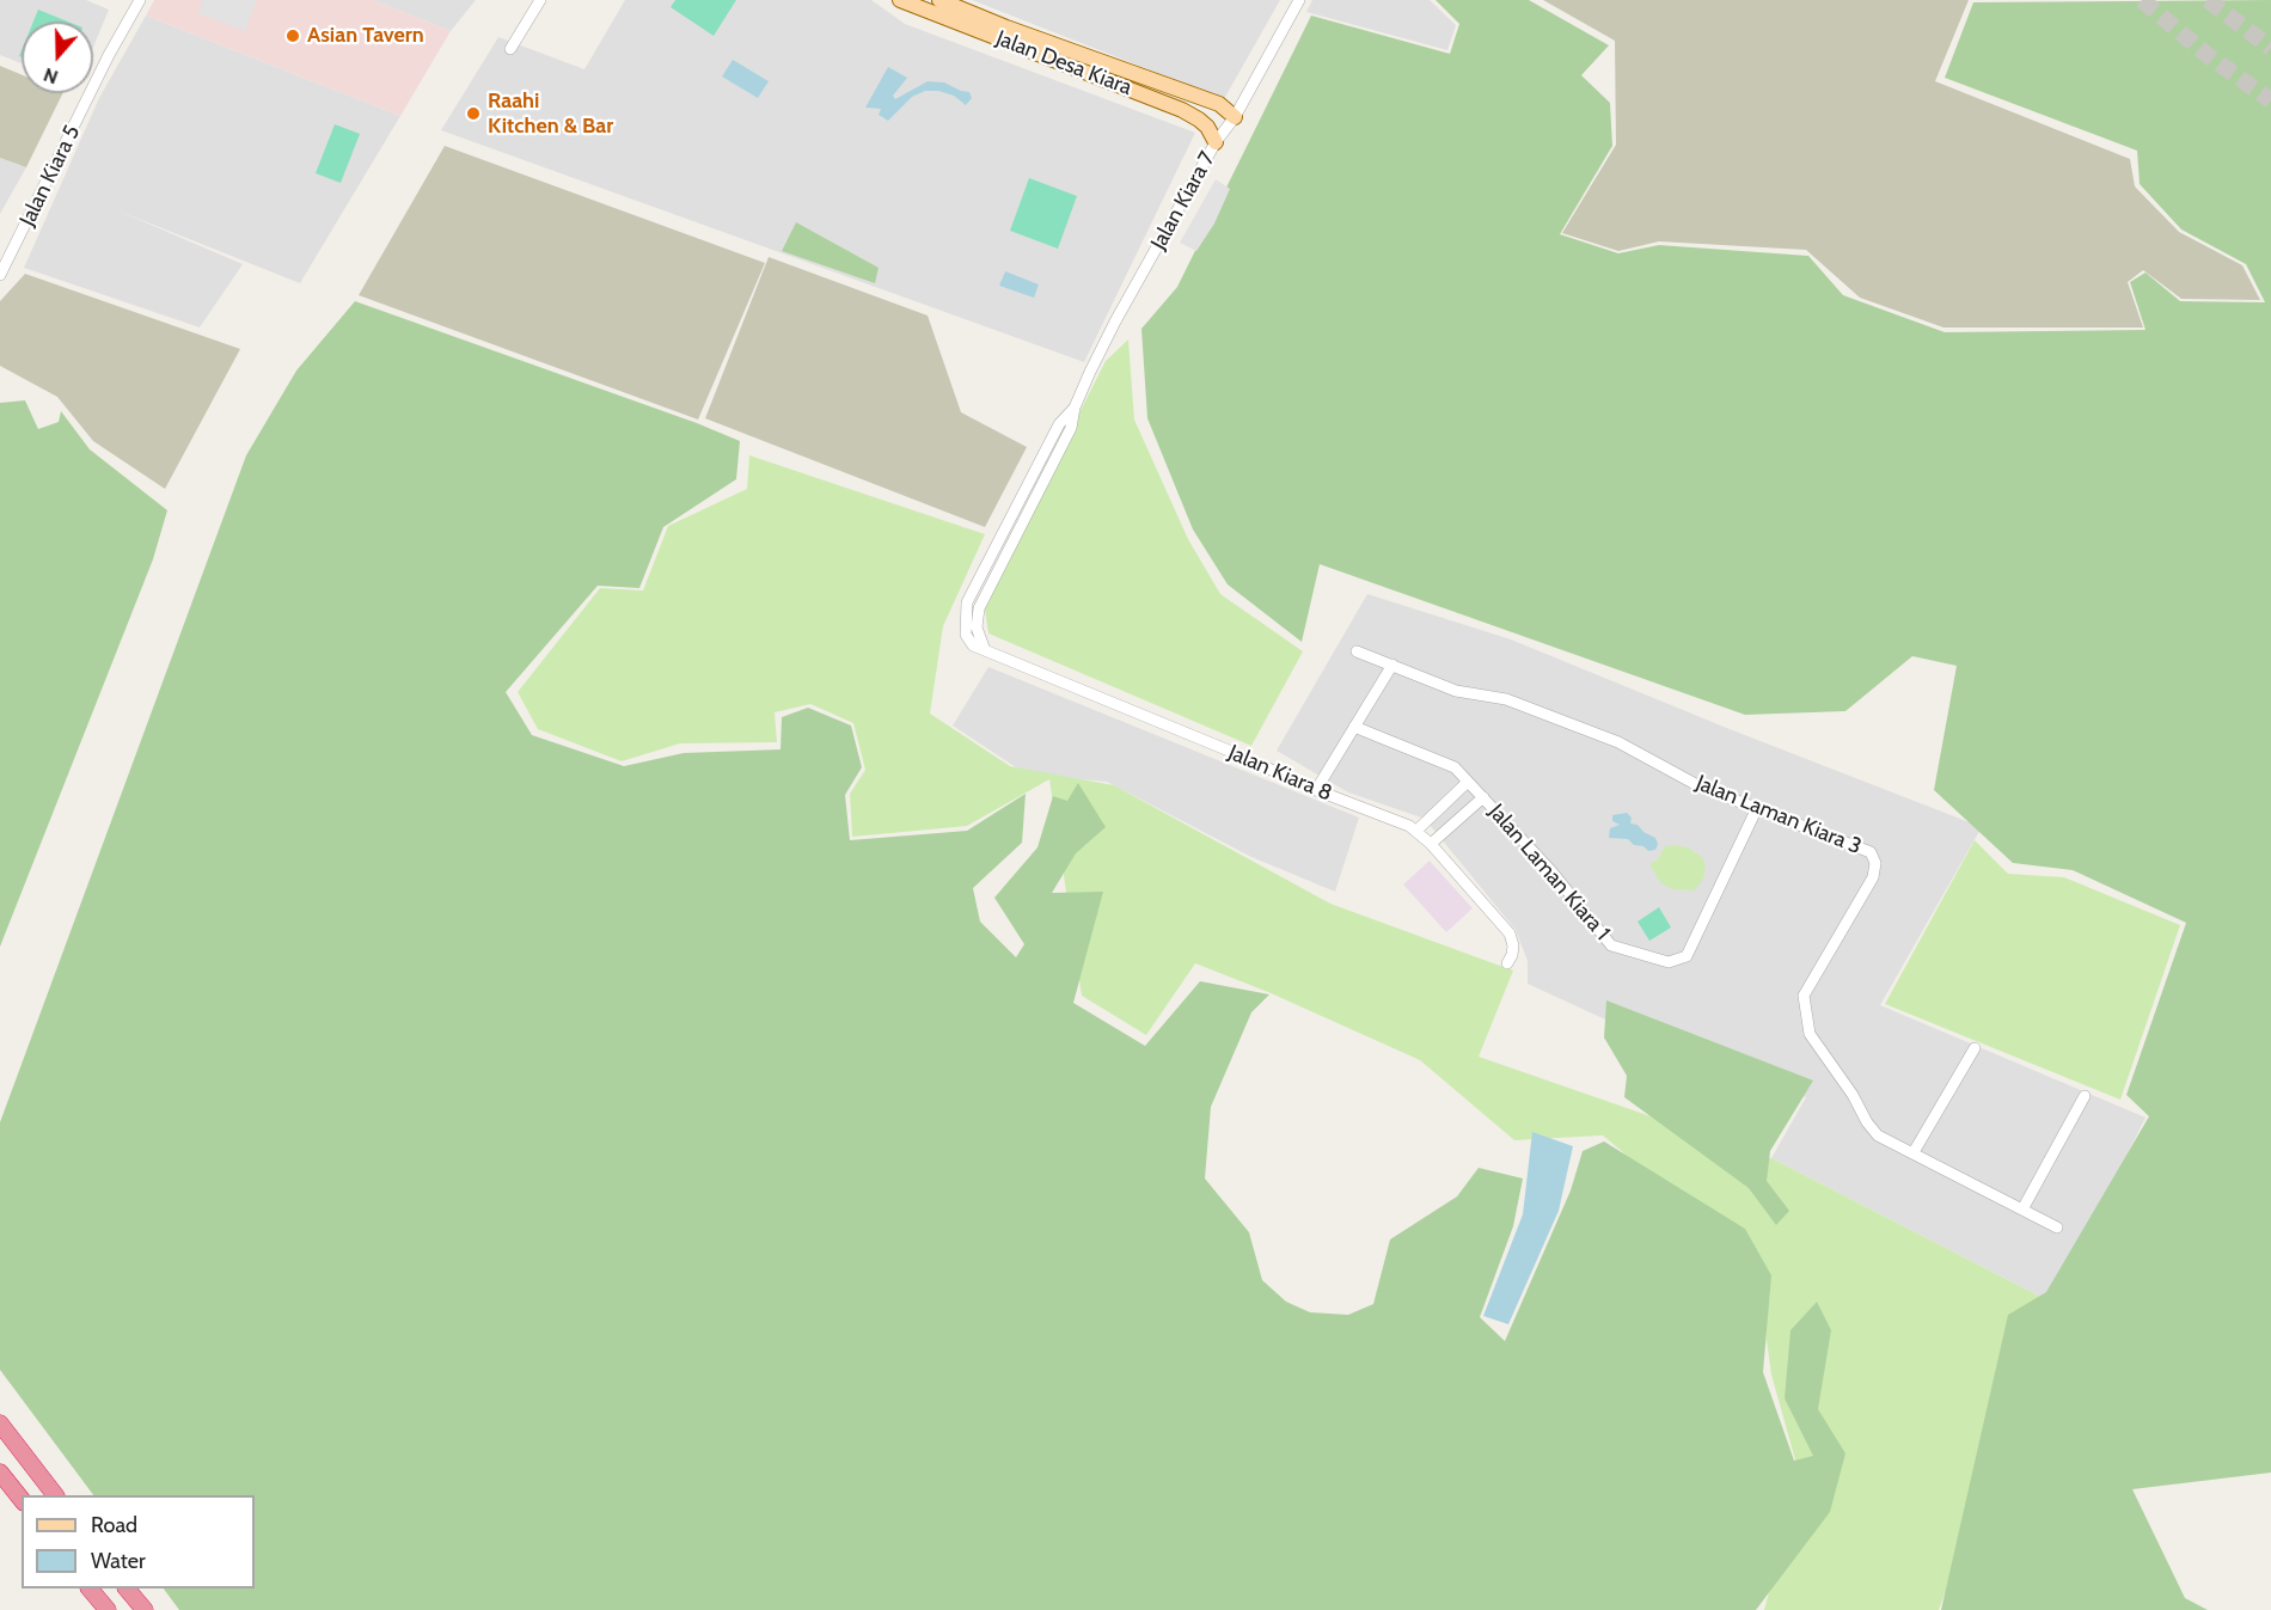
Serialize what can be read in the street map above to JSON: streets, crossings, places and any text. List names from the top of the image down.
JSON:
{
  "streets": {
    "main road": ["Jalan Desa Kiara"],
    "street": [
      "Jalan Kiara 5",
      "Jalan Kiara 7",
      "Jalan Kiara 8",
      "Jalan Laman Kiara 3",
      "Jalan Laman Kiara 1"
    ]
  },
  "crossings": [
    ["Jalan Desa Kiara", "Jalan Kiara 7"],
    ["Jalan Kiara 7", "Jalan Kiara 8"],
    ["Jalan Laman Kiara 3", "Jalan Laman Kiara 1"]
  ],
  "places": ["Asian Tavern", "Raahi Kitchen & Bar"],
  "legend": ["Road", "Water"],
  "north": "bottom"
}
